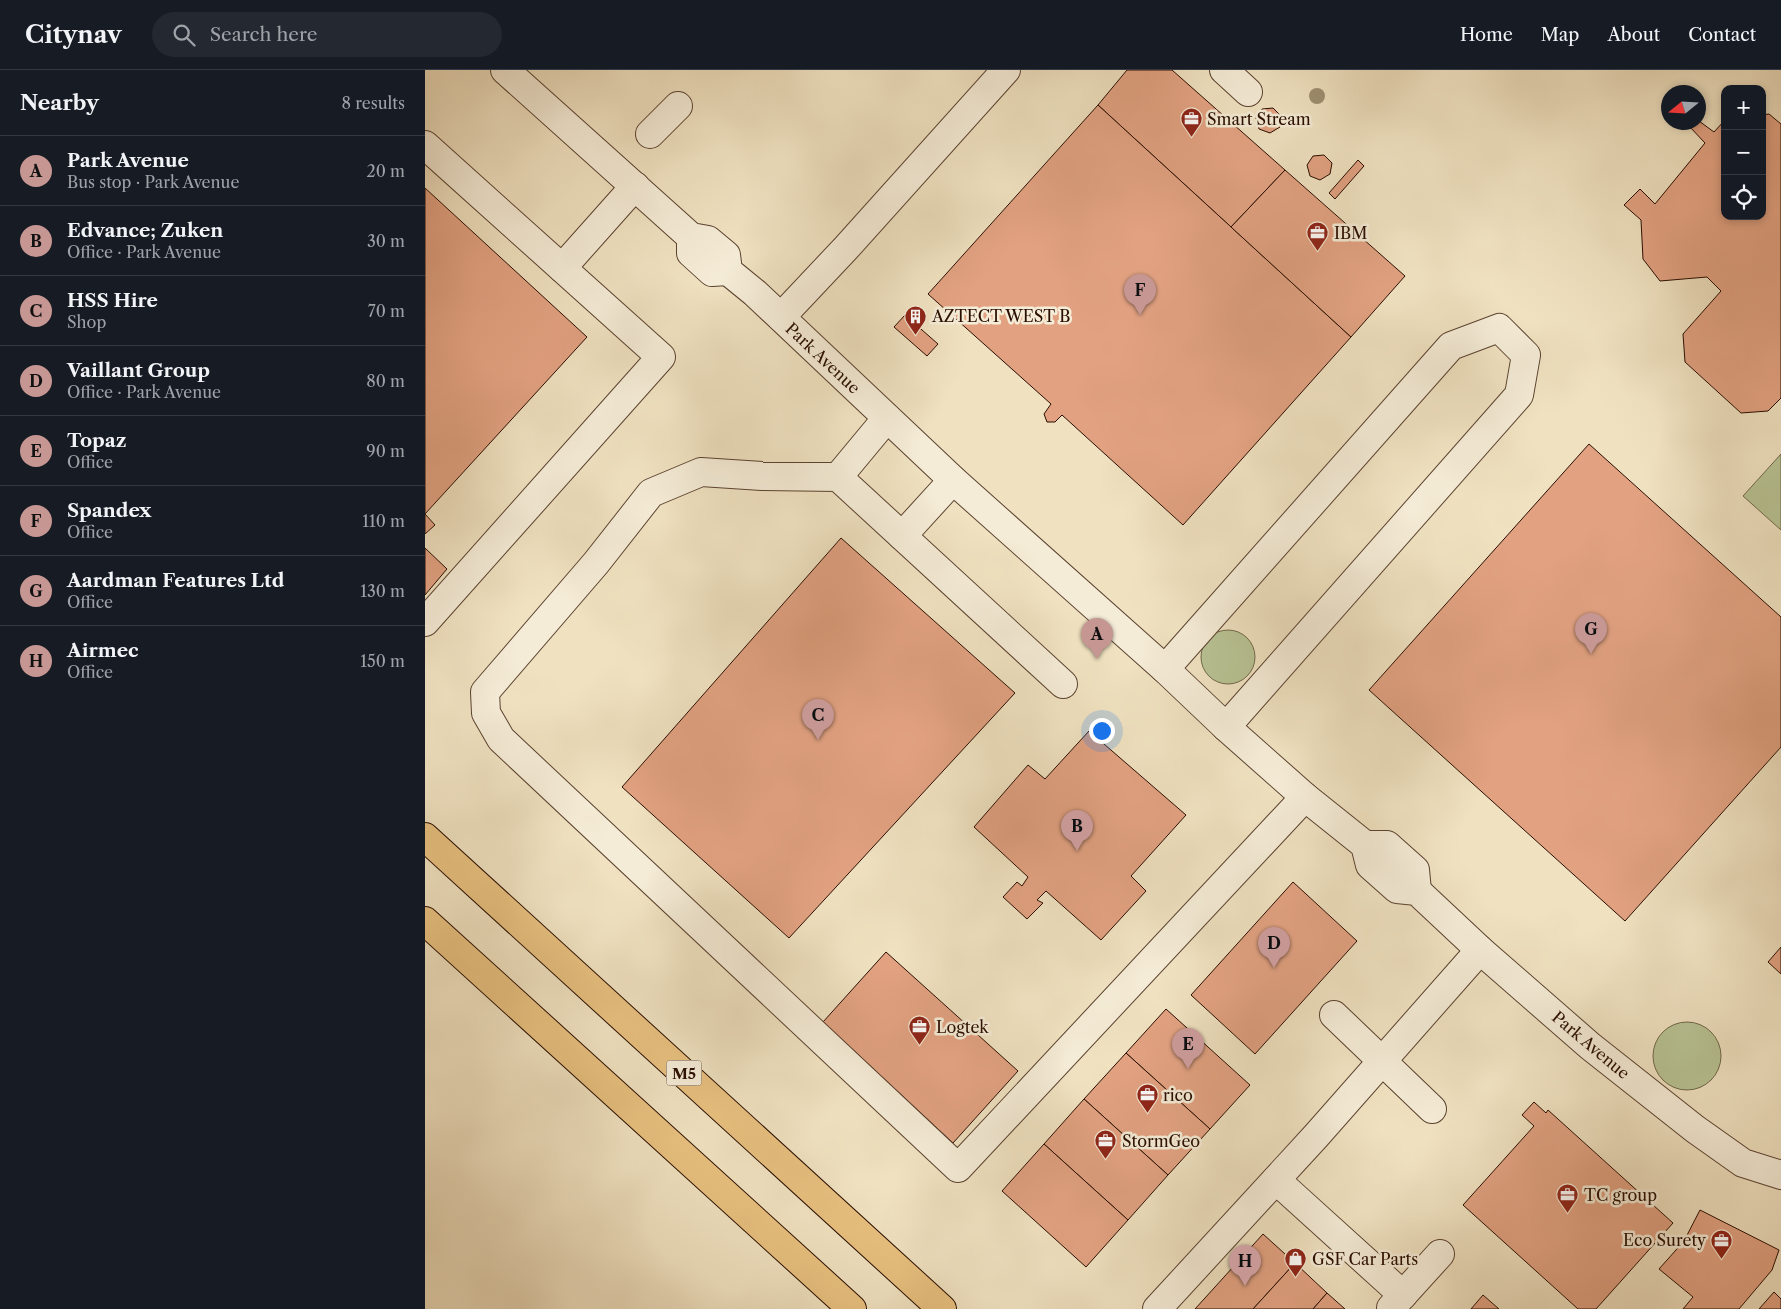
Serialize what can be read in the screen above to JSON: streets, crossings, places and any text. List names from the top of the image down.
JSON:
{
  "streets": {
    "highway": ["M5"],
    "street": ["Park Avenue"]
  },
  "places": {
    "office": [
      "Smart Stream",
      "IBM",
      "Logtek",
      "rico",
      "StormGeo",
      "TC group",
      "Eco Surety"
    ],
    "building": ["AZTECT WEST B"],
    "shop": ["GSF Car Parts"]
  },
  "north": "left",
  "page": {
    "header": "Citynav",
    "search": "Search here",
    "nav": [
      "Home",
      "Map",
      "About",
      "Contact"
    ],
    "heading": ["Nearby", "8 results"],
    "map_buttons": ["+", "−"],
    "list": [
      {
        "mark": "A",
        "name": "Park Avenue",
        "note": "Bus stop · Park Avenue",
        "value": "20 m"
      },
      {
        "mark": "B",
        "name": "Edvance; Zuken",
        "note": "Office · Park Avenue",
        "value": "30 m"
      },
      {
        "mark": "C",
        "name": "HSS Hire",
        "note": "Shop",
        "value": "70 m"
      },
      {
        "mark": "D",
        "name": "Vaillant Group",
        "note": "Office · Park Avenue",
        "value": "80 m"
      },
      {
        "mark": "E",
        "name": "Topaz",
        "note": "Office",
        "value": "90 m"
      },
      {
        "mark": "F",
        "name": "Spandex",
        "note": "Office",
        "value": "110 m"
      },
      {
        "mark": "G",
        "name": "Aardman Features Ltd",
        "note": "Office",
        "value": "130 m"
      },
      {
        "mark": "H",
        "name": "Airmec",
        "note": "Office",
        "value": "150 m"
      }
    ],
    "pins": [
      "F",
      "G",
      "A",
      "C",
      "B",
      "D",
      "E",
      "H"
    ]
  }
}
